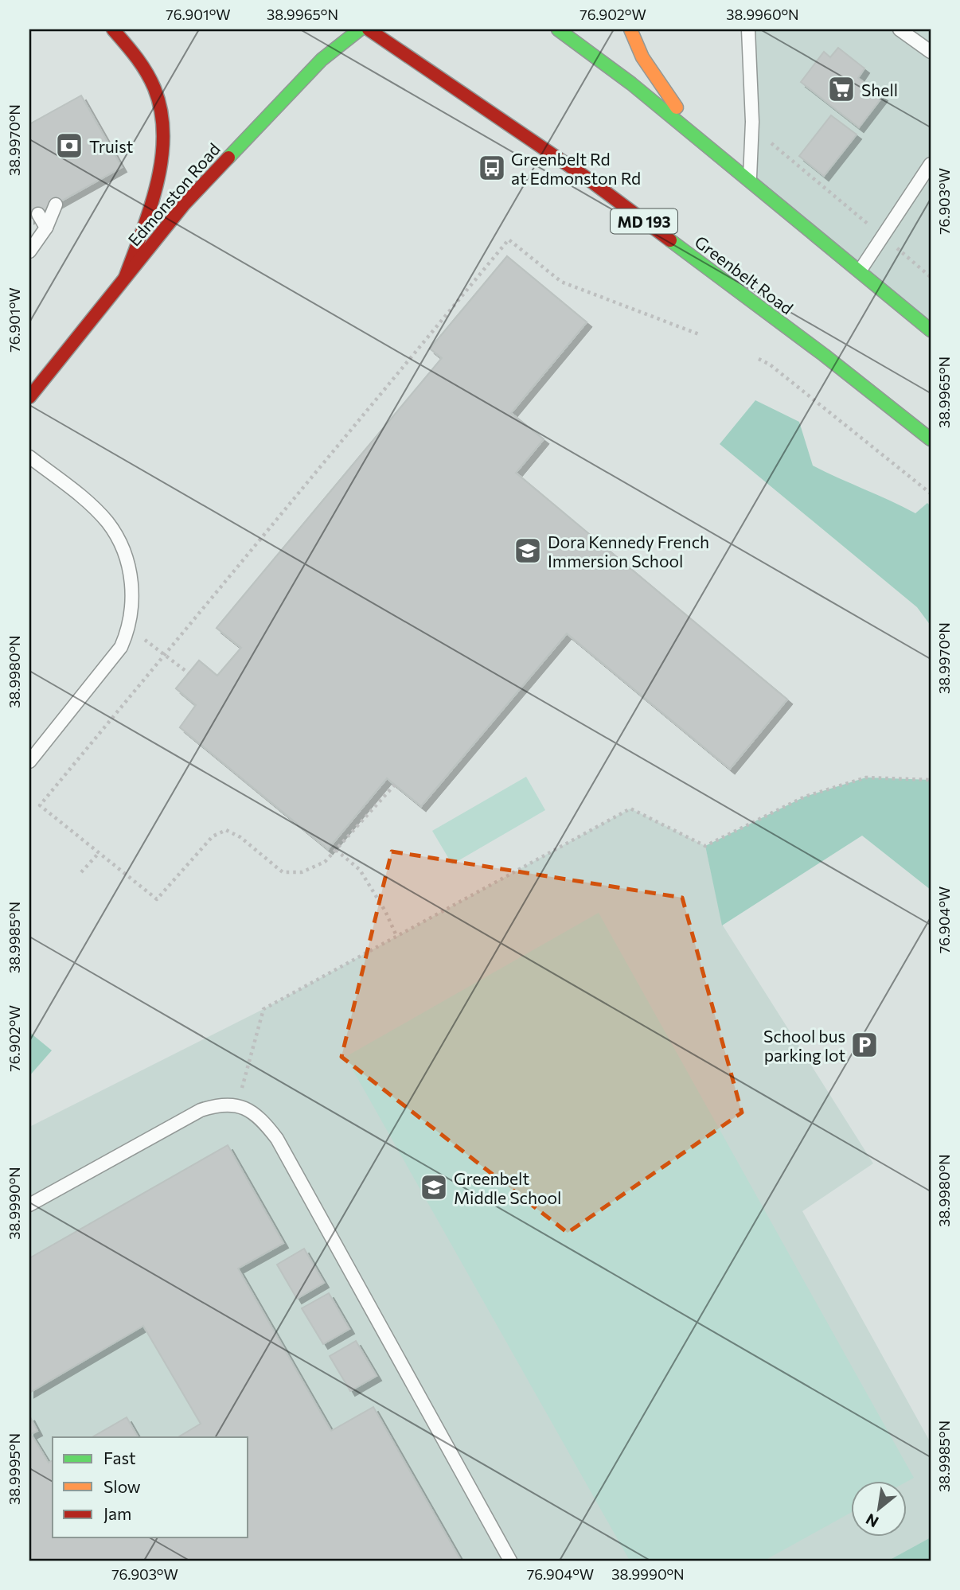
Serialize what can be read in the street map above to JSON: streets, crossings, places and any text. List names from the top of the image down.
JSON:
{
  "streets": {
    "main road": ["Edmonston Road", "MD 193", "Greenbelt Road"]
  },
  "places": {
    "supermarket": ["Shell"],
    "bank": ["Truist"],
    "bus stop": ["Greenbelt Rd at Edmonston Rd"],
    "school or university": ["Dora Kennedy French Immersion School", "Greenbelt Middle School"],
    "parking": ["School bus parking lot"]
  },
  "legend": ["Fast", "Slow", "Jam"],
  "north": "bottom left",
  "coordinates": [
    "76.901°W",
    "38.9965°N",
    "76.902°W",
    "38.9960°N",
    "38.9970°N",
    "76.903°W",
    "38.9980°N",
    "76.904°W",
    "38.9985°N",
    "38.9990°N",
    "38.9995°N"
  ]
}
